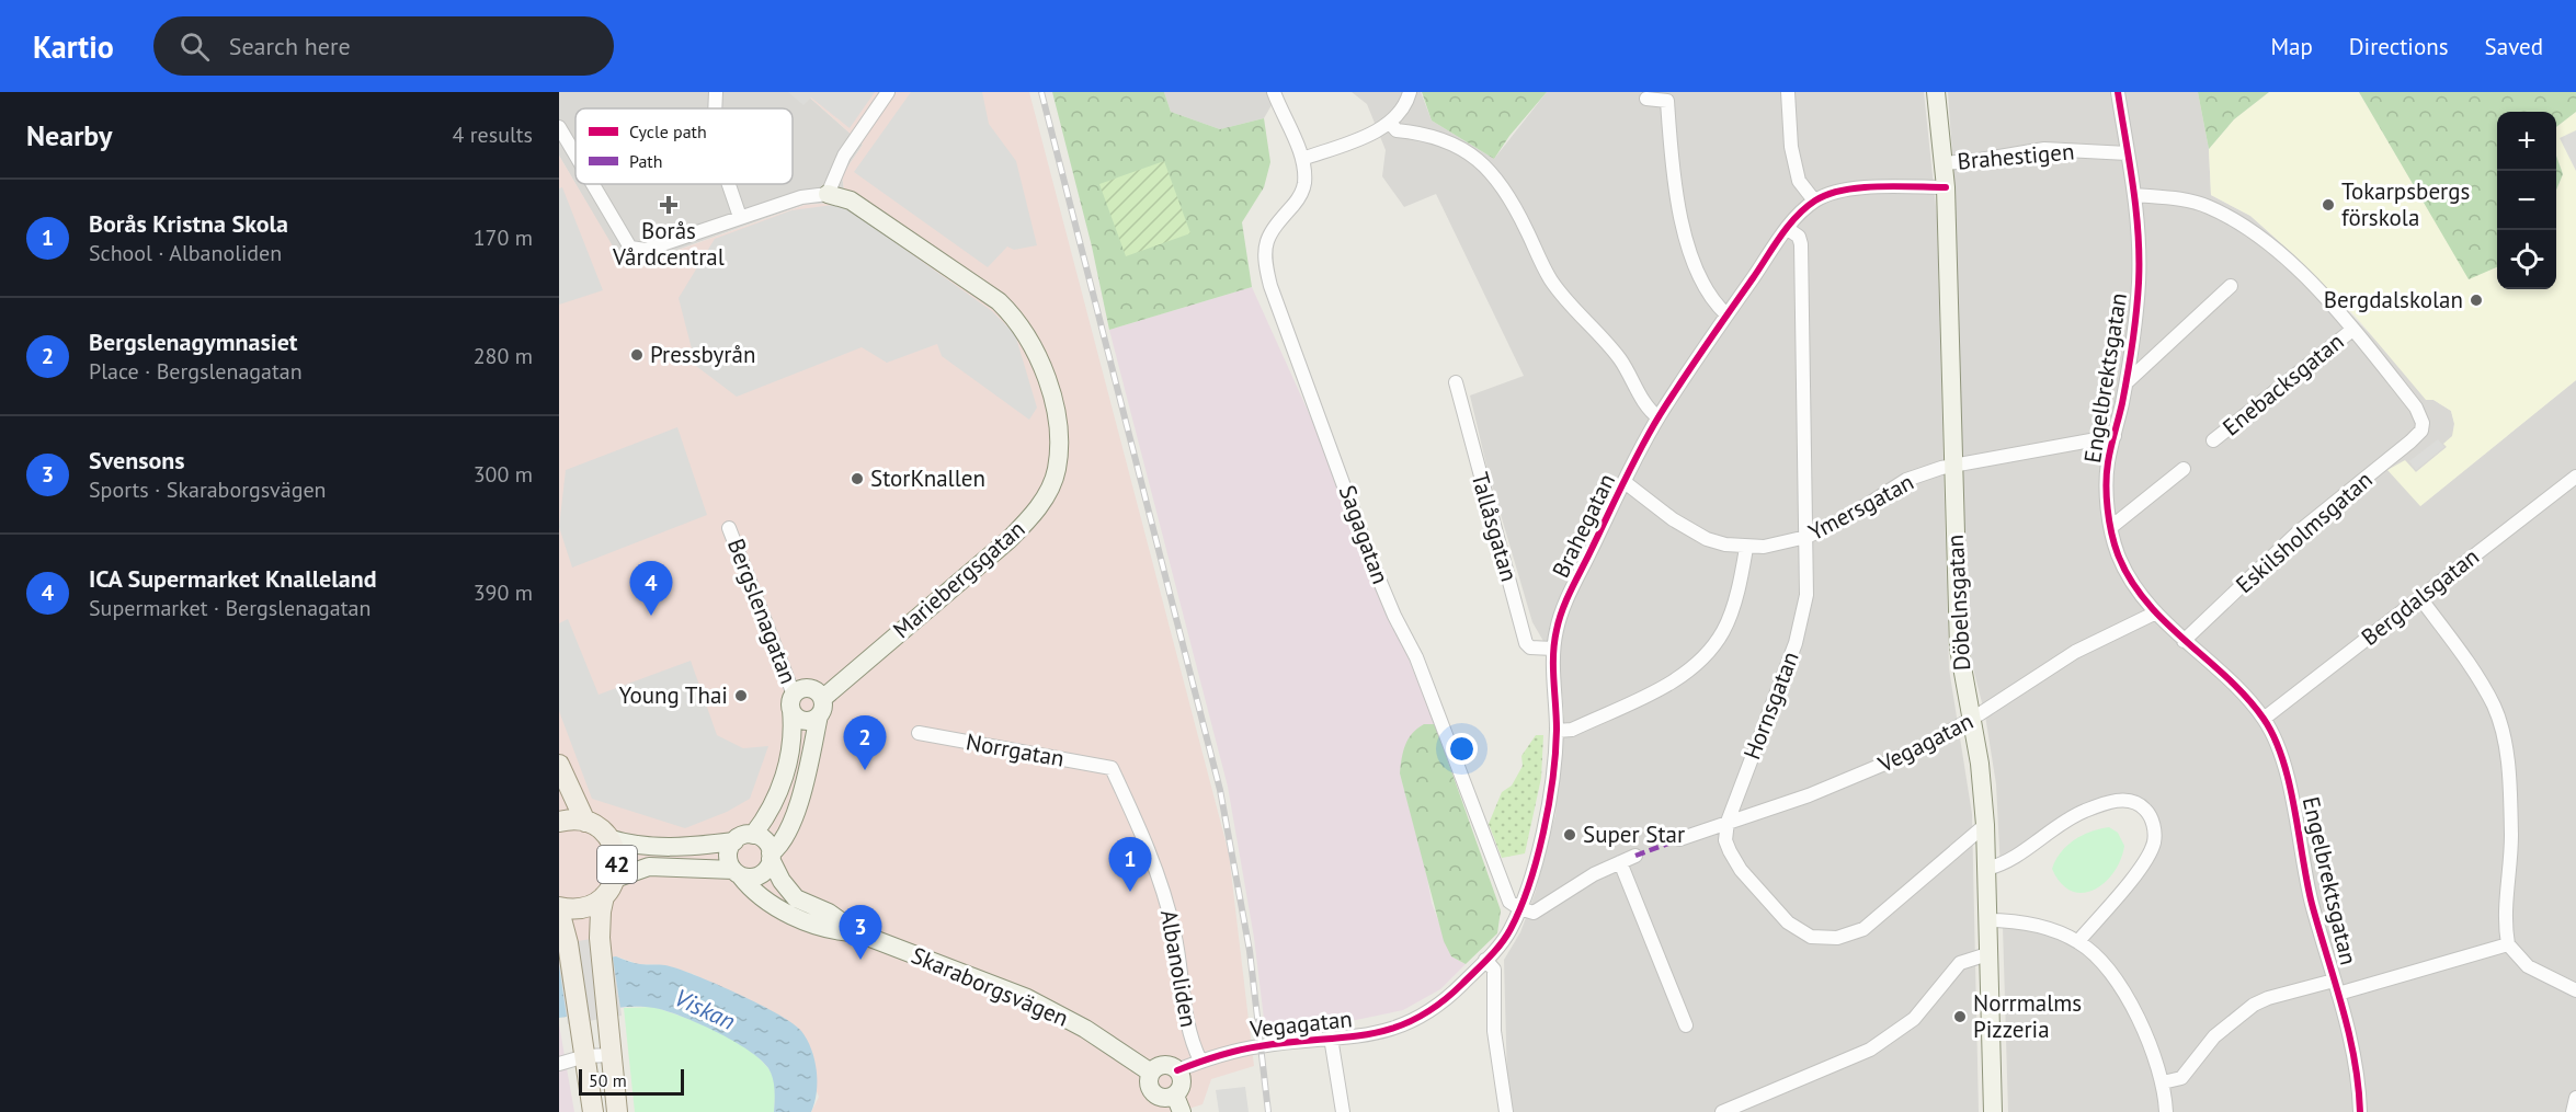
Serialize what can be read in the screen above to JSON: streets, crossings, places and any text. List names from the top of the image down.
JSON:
{
  "streets": {
    "main road": ["42"],
    "street": [
      "Brahestigen",
      "Engelbrektsgatan",
      "Enebacksgatan",
      "Ymersgatan",
      "Brahegatan",
      "Tallåsgatan",
      "Eskilsholmsgatan",
      "Sagagatan",
      "Mariebergsgatan",
      "Bergdalsgatan",
      "Döbelnsgatan",
      "Bergslenagatan",
      "Hornsgatan",
      "Vegagatan",
      "Norrgatan",
      "Albanoliden",
      "Skaraborgsvägen"
    ]
  },
  "crossings": [
    ["Brahestigen", "Engelbrektsgatan"],
    ["Brahestigen", "Döbelnsgatan"],
    ["Engelbrektsgatan", "Ymersgatan"],
    ["Engelbrektsgatan", "Eskilsholmsgatan"],
    ["Engelbrektsgatan", "Bergdalsgatan"],
    ["Engelbrektsgatan", "Vegagatan"],
    ["Enebacksgatan", "Eskilsholmsgatan"],
    ["Ymersgatan", "Brahegatan"],
    ["Ymersgatan", "Döbelnsgatan"],
    ["Ymersgatan", "Hornsgatan"],
    ["Brahegatan", "Tallåsgatan"],
    ["Brahegatan", "Sagagatan"],
    ["Brahegatan", "Döbelnsgatan"],
    ["Brahegatan", "Hornsgatan"],
    ["Brahegatan", "Vegagatan"],
    ["Döbelnsgatan", "Hornsgatan"],
    ["Döbelnsgatan", "Vegagatan"],
    ["Bergslenagatan", "Skaraborgsvägen"],
    ["Hornsgatan", "Vegagatan"],
    ["Vegagatan", "Albanoliden"],
    ["Vegagatan", "Skaraborgsvägen"],
    ["Norrgatan", "Albanoliden"]
  ],
  "water": ["Viskan"],
  "places": {
    "health": ["Borås Vårdcentral"],
    "other": [
      "Tokarpsbergs förskola",
      "Bergdalskolan",
      "Pressbyrån",
      "StorKnallen",
      "Young Thai",
      "Super Star",
      "Norrmalms Pizzeria"
    ]
  },
  "legend": ["Cycle path", "Path"],
  "scale_bar": "50 m",
  "page": {
    "header": "Kartio",
    "search": "Search here",
    "nav": ["Map", "Directions", "Saved"],
    "heading": ["Nearby", "4 results"],
    "map_buttons": ["+", "−"],
    "list": [
      {
        "mark": "1",
        "name": "Borås Kristna Skola",
        "note": "School · Albanoliden",
        "value": "170 m"
      },
      {
        "mark": "2",
        "name": "Bergslenagymnasiet",
        "note": "Place · Bergslenagatan",
        "value": "280 m"
      },
      {
        "mark": "3",
        "name": "Svensons",
        "note": "Sports · Skaraborgsvägen",
        "value": "300 m"
      },
      {
        "mark": "4",
        "name": "ICA Supermarket Knalleland",
        "note": "Supermarket · Bergslenagatan",
        "value": "390 m"
      }
    ],
    "pins": [
      "4",
      "2",
      "1",
      "3"
    ],
    "scale": "50 m"
  }
}
